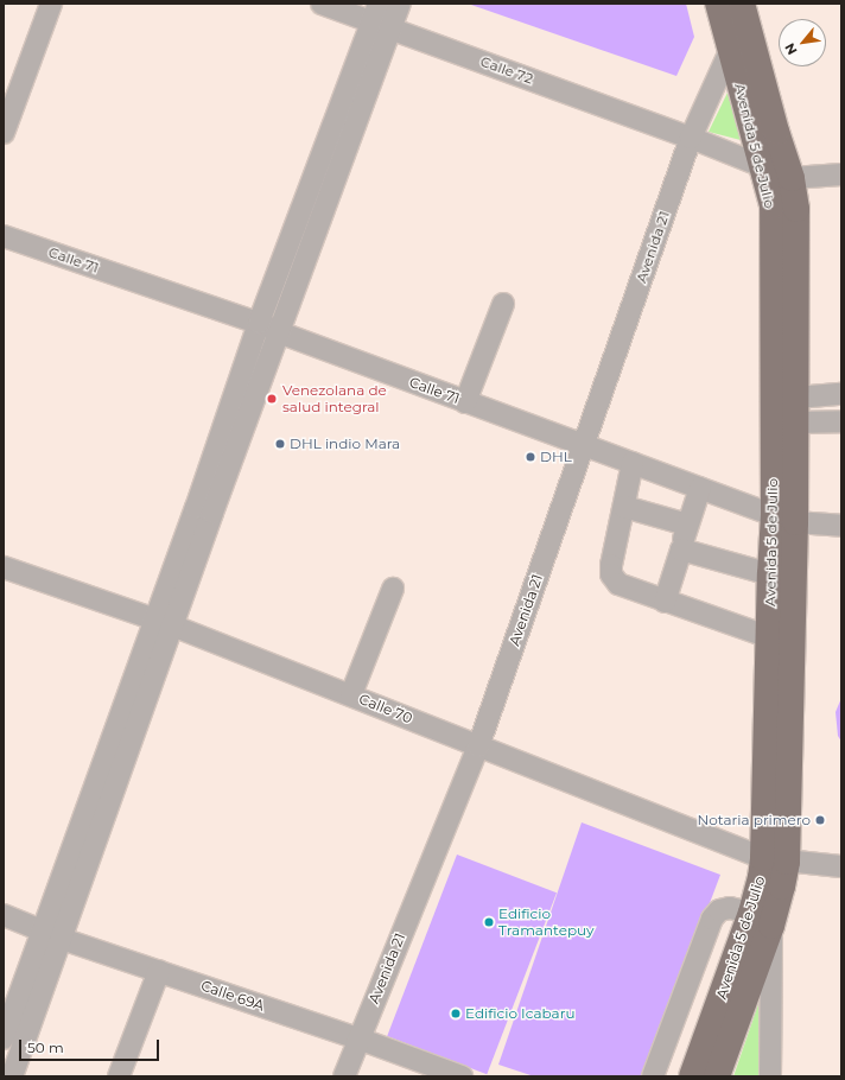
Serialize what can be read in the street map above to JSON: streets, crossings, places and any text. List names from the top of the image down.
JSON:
{
  "streets": {
    "main road": ["Avenida 5 de Julio"],
    "street": [
      "Calle 72",
      "Avenida 21",
      "Calle 71",
      "Calle 70",
      "Calle 69A"
    ]
  },
  "crossings": [
    ["Calle 72", "Avenida 5 de Julio"],
    ["Calle 72", "Avenida 21"],
    ["Avenida 5 de Julio", "Avenida 21"],
    ["Avenida 5 de Julio", "Calle 71"],
    ["Avenida 5 de Julio", "Calle 70"],
    ["Avenida 21", "Calle 71"],
    ["Avenida 21", "Calle 70"],
    ["Avenida 21", "Calle 69A"]
  ],
  "places": [
    "Venezolana de salud integral",
    "DHL indio Mara",
    "DHL",
    "Notaria primero",
    "Edificio Tramantepuy",
    "Edificio Icabaru"
  ],
  "scale_bar": "50 m",
  "north": "bottom left"
}
